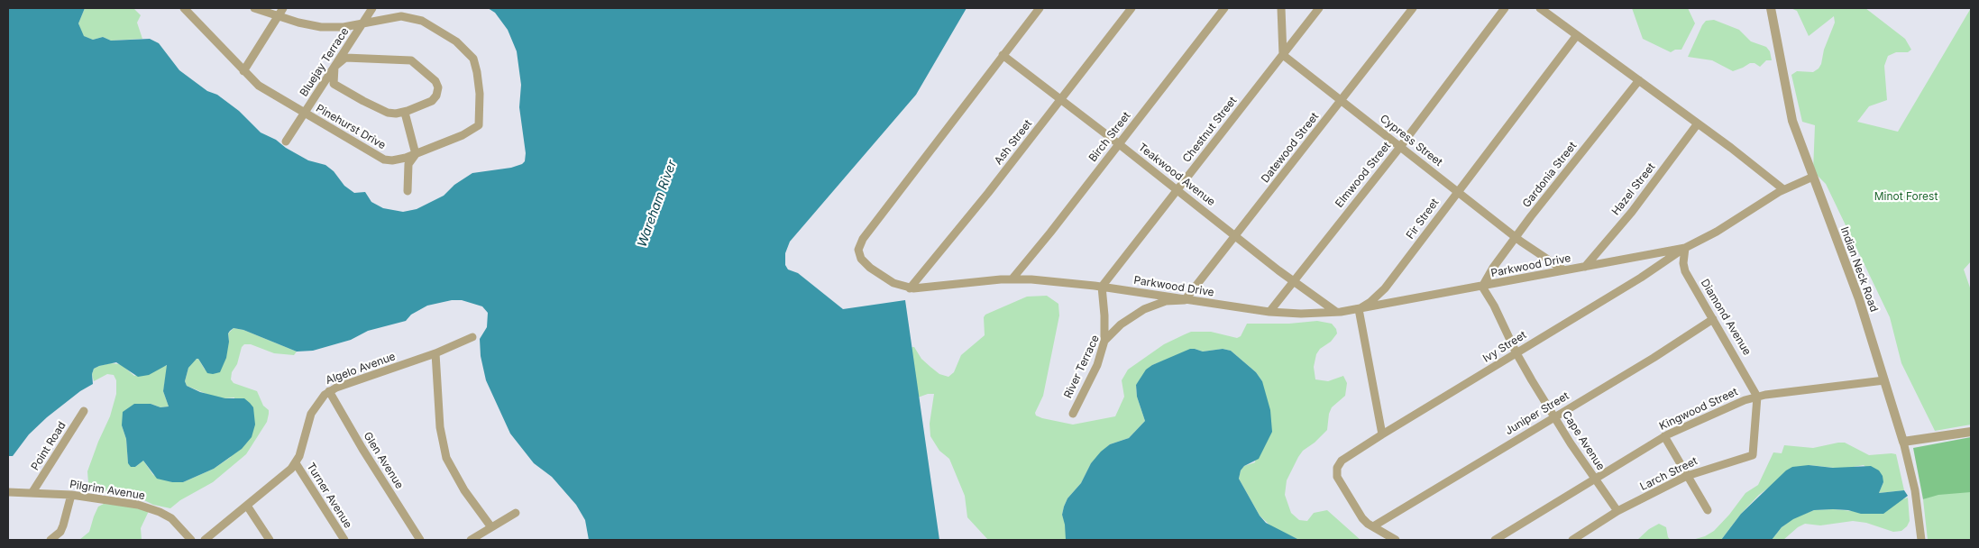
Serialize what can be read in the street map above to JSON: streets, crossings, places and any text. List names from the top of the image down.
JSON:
{
  "streets": {
    "street": [
      "Bluejay Terrace",
      "Pinehurst Drive",
      "Chestnut Street",
      "Birch Street",
      "Cypress Street",
      "Ash Street",
      "Datewood Street",
      "Teakwood Avenue",
      "Elmwood Street",
      "Gardonia Street",
      "Hazel Street",
      "Fir Street",
      "Parkwood Drive",
      "Indian Neck Road",
      "Diamond Avenue",
      "Ivy Street",
      "River Terrace",
      "Algelo Avenue",
      "Kingwood Street",
      "Juniper Street",
      "Cape Avenue",
      "Point Road",
      "Glen Avenue",
      "Larch Street",
      "Pilgrim Avenue",
      "Turner Avenue"
    ]
  },
  "crossings": [
    ["Bluejay Terrace", "Pinehurst Drive"],
    ["Chestnut Street", "Cypress Street"],
    ["Chestnut Street", "Teakwood Avenue"],
    ["Chestnut Street", "Parkwood Drive"],
    ["Birch Street", "Teakwood Avenue"],
    ["Birch Street", "Parkwood Drive"],
    ["Cypress Street", "Datewood Street"],
    ["Cypress Street", "Elmwood Street"],
    ["Cypress Street", "Gardonia Street"],
    ["Cypress Street", "Fir Street"],
    ["Cypress Street", "Parkwood Drive"],
    ["Ash Street", "Teakwood Avenue"],
    ["Ash Street", "Parkwood Drive"],
    ["Datewood Street", "Teakwood Avenue"],
    ["Datewood Street", "Parkwood Drive"],
    ["Datewood Street", "River Terrace"],
    ["Teakwood Avenue", "Elmwood Street"],
    ["Teakwood Avenue", "Parkwood Drive"],
    ["Elmwood Street", "Parkwood Drive"],
    ["Gardonia Street", "Parkwood Drive"],
    ["Gardonia Street", "Cape Avenue"],
    ["Hazel Street", "Parkwood Drive"],
    ["Fir Street", "Parkwood Drive"],
    ["Parkwood Drive", "Indian Neck Road"],
    ["Parkwood Drive", "Diamond Avenue"],
    ["Parkwood Drive", "Ivy Street"],
    ["Parkwood Drive", "River Terrace"],
    ["Parkwood Drive", "Cape Avenue"],
    ["Indian Neck Road", "Kingwood Street"],
    ["Diamond Avenue", "Ivy Street"],
    ["Diamond Avenue", "Kingwood Street"],
    ["Diamond Avenue", "Juniper Street"],
    ["Diamond Avenue", "Larch Street"],
    ["Ivy Street", "Juniper Street"],
    ["Ivy Street", "Cape Avenue"],
    ["Algelo Avenue", "Glen Avenue"],
    ["Algelo Avenue", "Turner Avenue"],
    ["Kingwood Street", "Cape Avenue"],
    ["Kingwood Street", "Larch Street"],
    ["Juniper Street", "Cape Avenue"],
    ["Cape Avenue", "Larch Street"],
    ["Point Road", "Pilgrim Avenue"]
  ],
  "water": ["Wareham River"],
  "parks": ["Minot Forest"]
}
